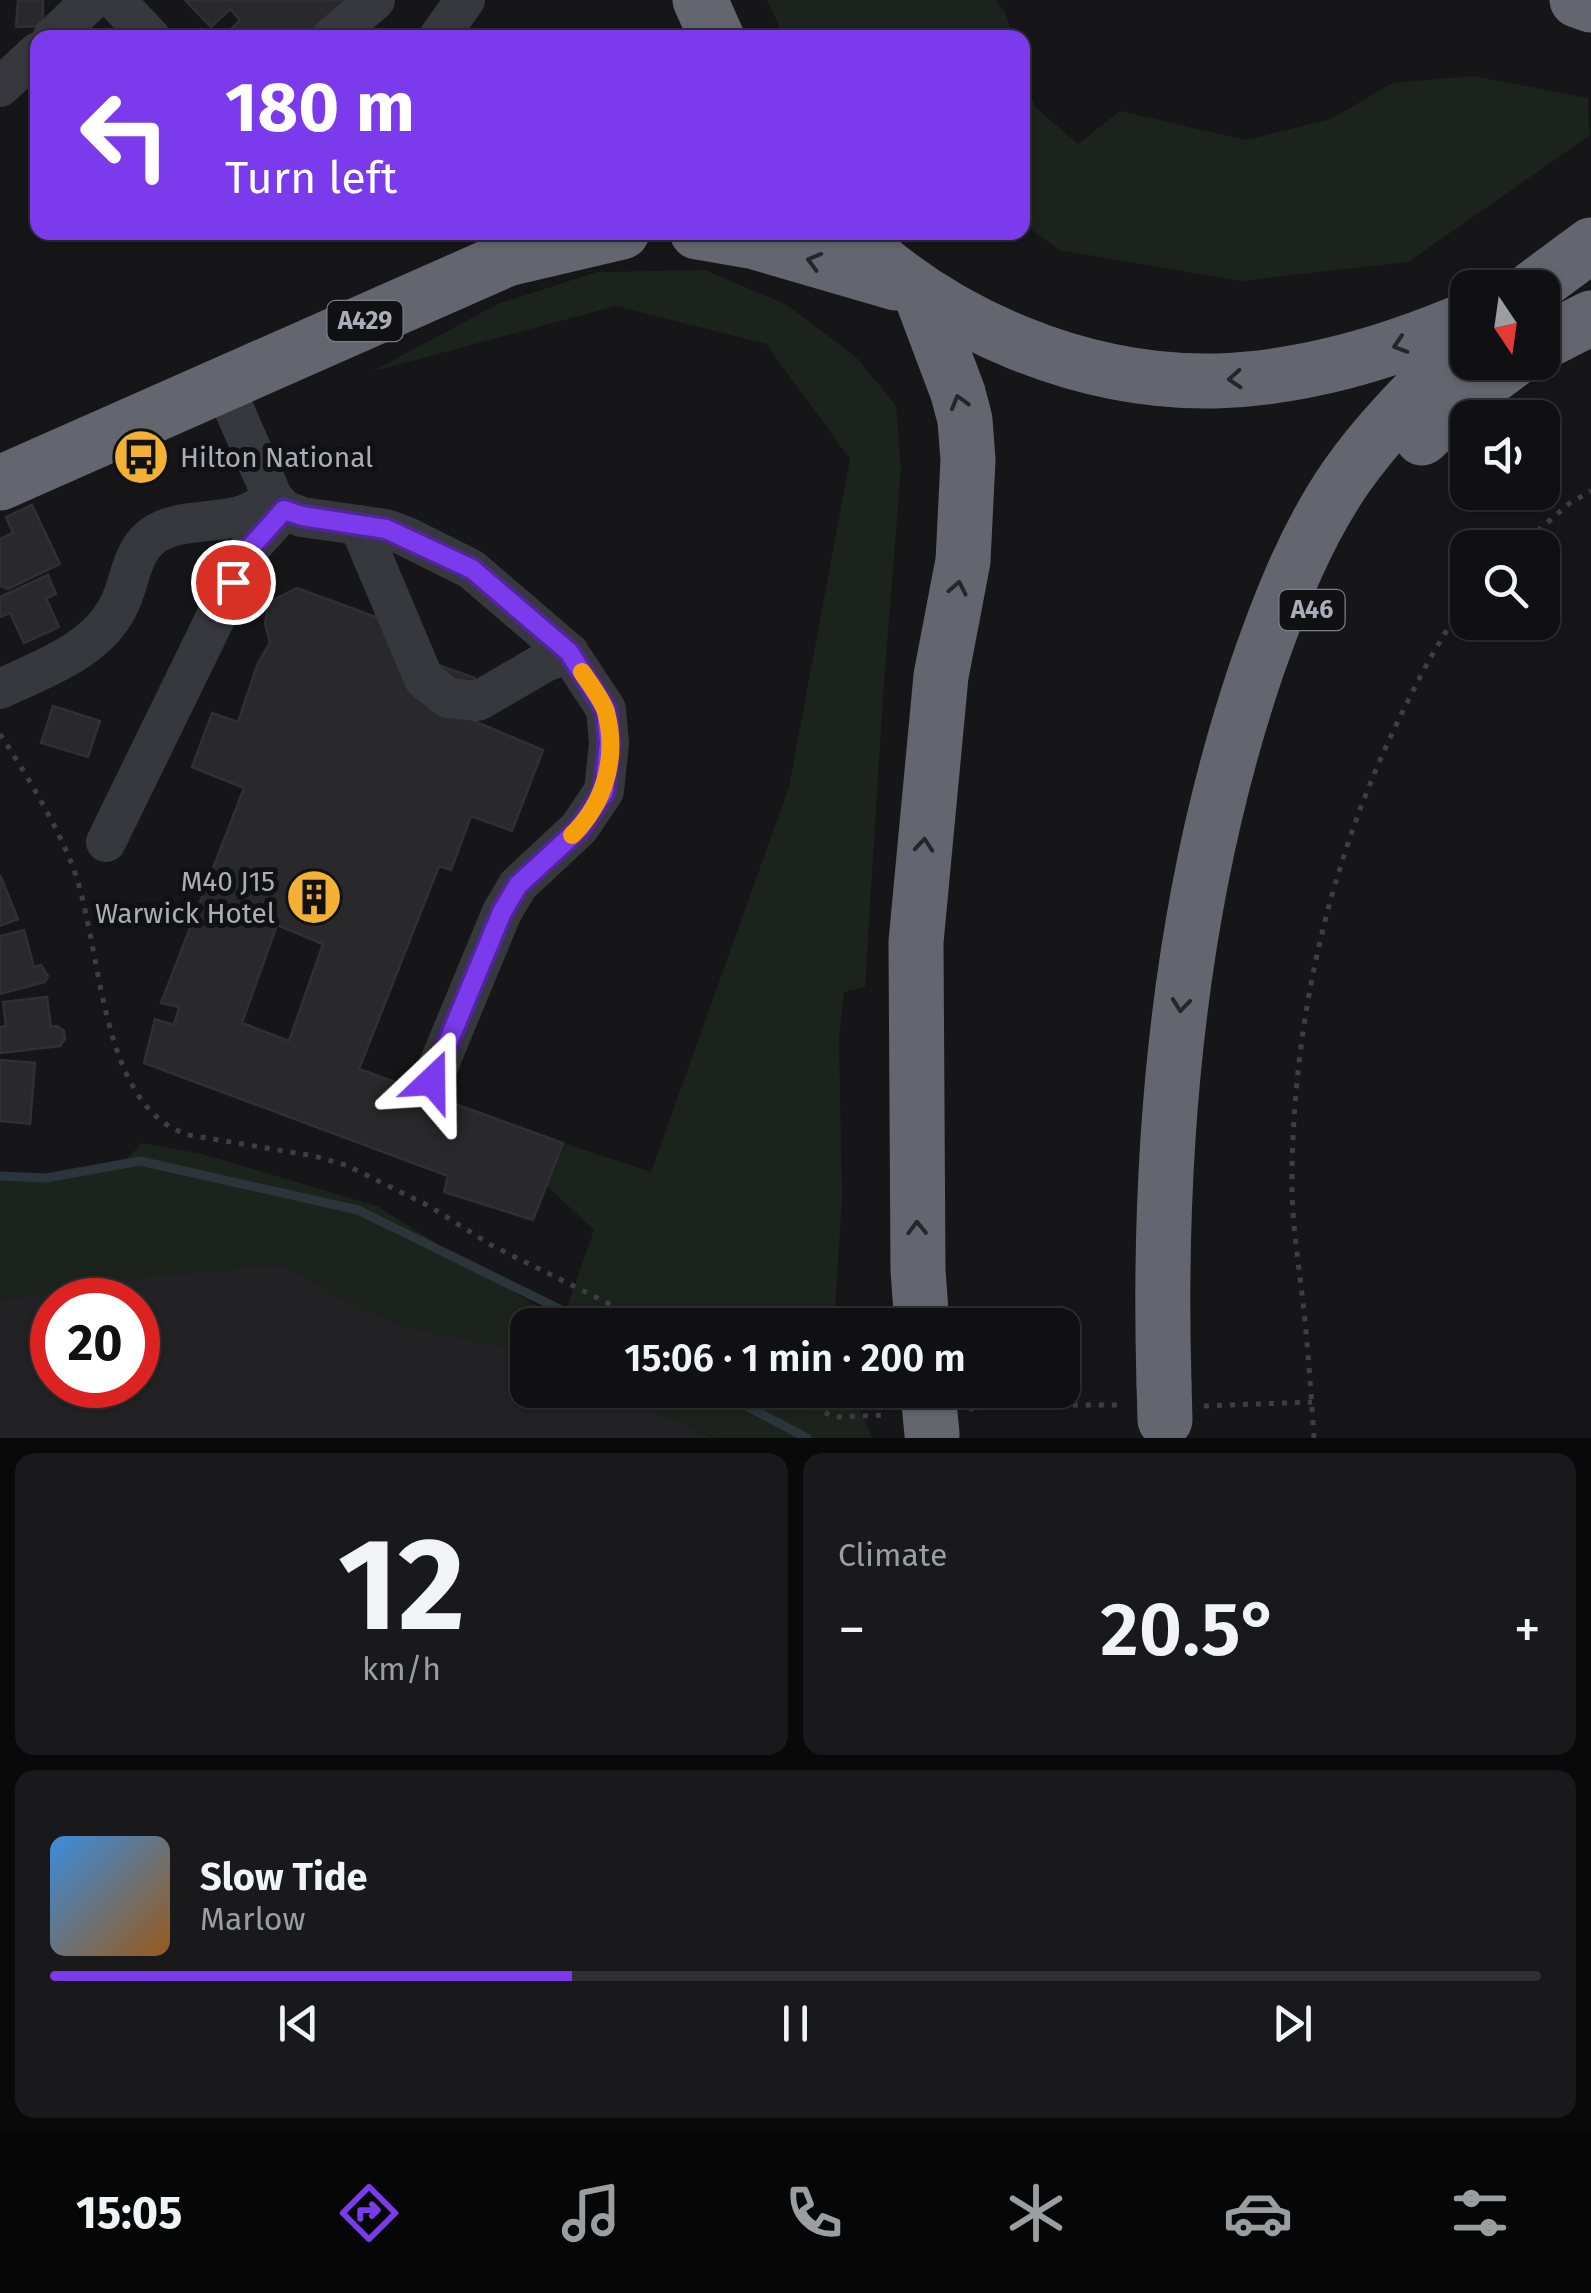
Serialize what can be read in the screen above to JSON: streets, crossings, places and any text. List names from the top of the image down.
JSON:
{
  "streets": {
    "highway": ["A429", "A46"]
  },
  "places": {
    "bus stop": ["Hilton National"],
    "building": ["M40 J15 Warwick Hotel"]
  },
  "north": "bottom",
  "page": {
    "turn": ["180 m", "Turn left"],
    "limit": "20",
    "trip": "15:06 · 1 min · 200 m",
    "tile": [
      ["12", "km/h"],
      "Climate"
    ],
    "heat": ["−", "20.5°", "+"],
    "song": ["Slow Tide", "Marlow"],
    "tabs": "15:05"
  }
}
